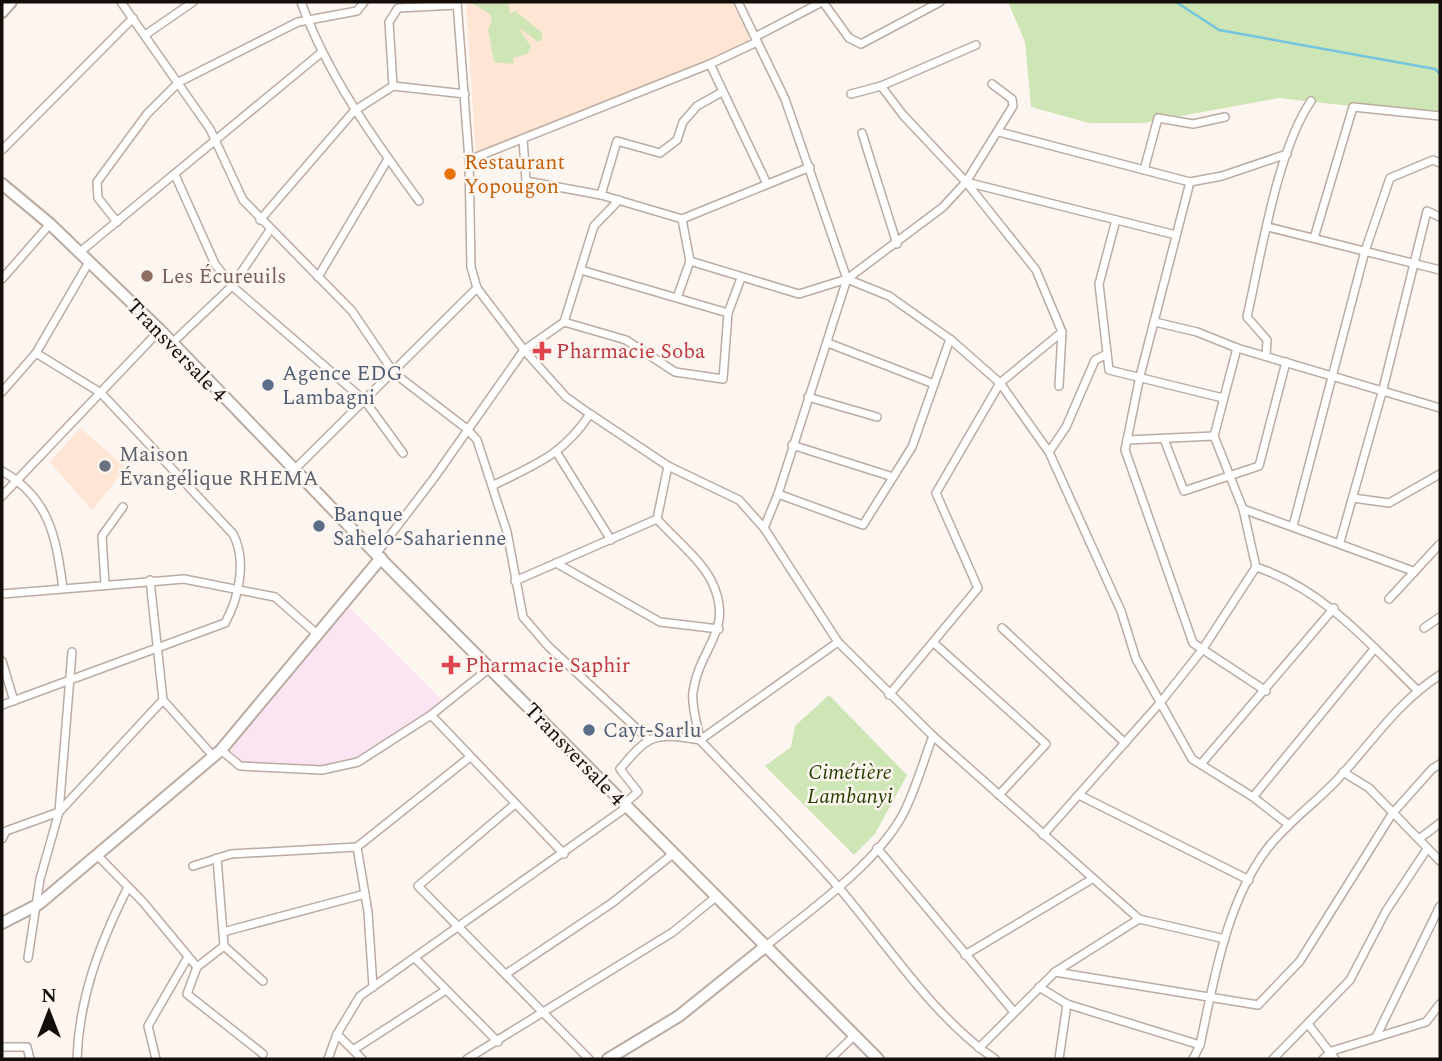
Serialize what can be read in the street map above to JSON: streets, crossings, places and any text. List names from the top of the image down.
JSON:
{
  "streets": {
    "main road": ["Transversale 4"]
  },
  "parks": ["Cimétière Lambanyi"],
  "places": {
    "other": [
      "Restaurant Yopougon",
      "Les Écureuils",
      "Agence EDG Lambagni",
      "Maison Évangélique RHEMA",
      "Banque Sahelo-Saharienne",
      "Cayt-Sarlu"
    ],
    "health": ["Pharmacie Soba", "Pharmacie Saphir"]
  },
  "north": "top"
}
